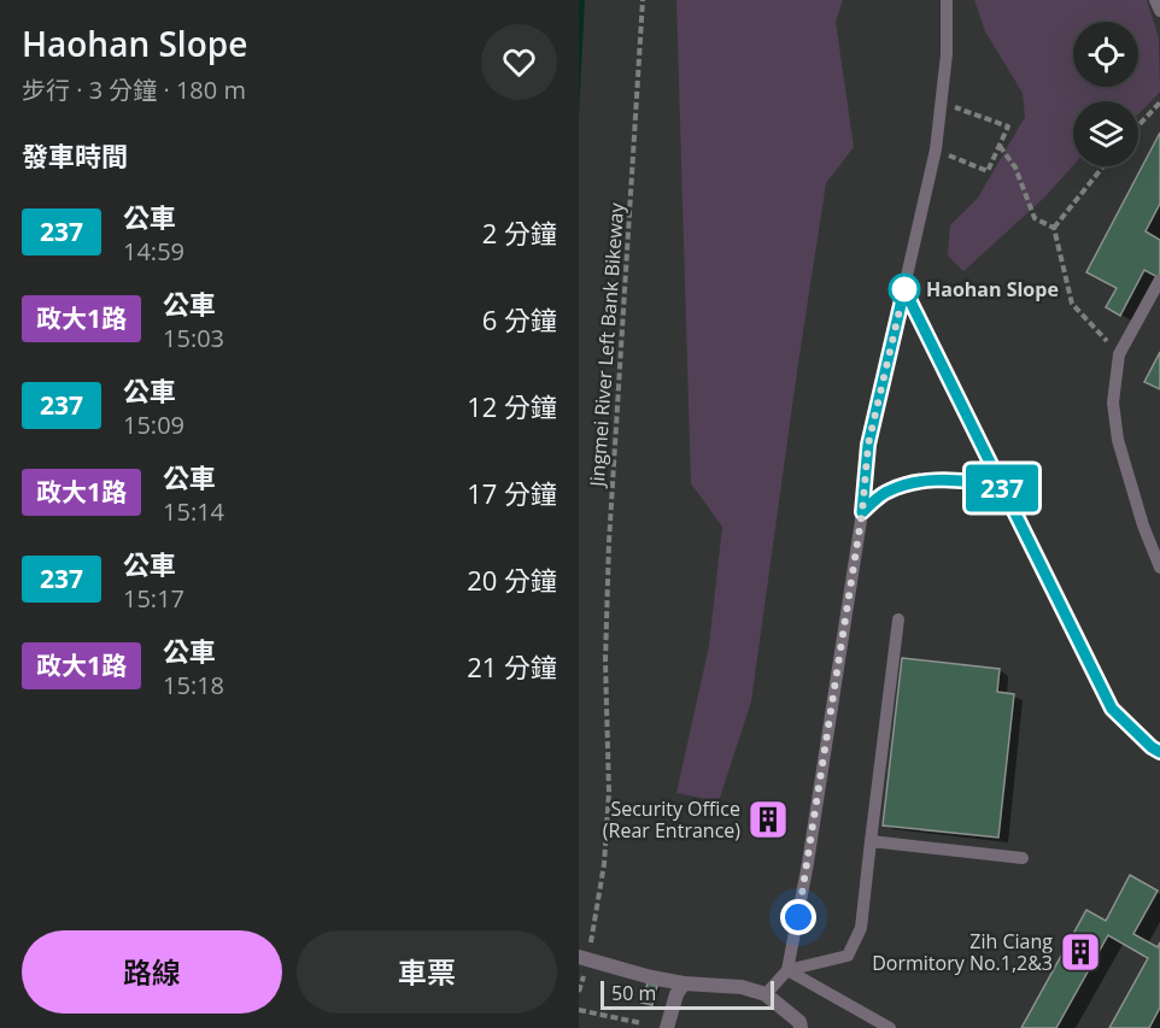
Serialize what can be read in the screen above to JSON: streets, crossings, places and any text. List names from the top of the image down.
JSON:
{
  "streets": {
    "path": ["Jingmei River Left Bank Bikeway"]
  },
  "places": {
    "other": ["Haohan Slope"],
    "building": ["Security Office (Rear Entrance)", "Zih Ciang Dormitory No.1,2&3"]
  },
  "lines": ["bus line 237"],
  "scale_bar": "50 m",
  "page": {
    "heading": [
      ["Haohan Slope", "步行 · 3 分鐘 · 180 m"],
      "發車時間"
    ],
    "on_map": "237",
    "list": [
      {
        "mark": "237",
        "name": "公車",
        "note": "14:59",
        "value": "2 分鐘"
      },
      {
        "mark": "政大1路",
        "name": "公車",
        "note": "15:03",
        "value": "6 分鐘"
      },
      {
        "mark": "237",
        "name": "公車",
        "note": "15:09",
        "value": "12 分鐘"
      },
      {
        "mark": "政大1路",
        "name": "公車",
        "note": "15:14",
        "value": "17 分鐘"
      },
      {
        "mark": "237",
        "name": "公車",
        "note": "15:17",
        "value": "20 分鐘"
      },
      {
        "mark": "政大1路",
        "name": "公車",
        "note": "15:18",
        "value": "21 分鐘"
      }
    ],
    "buttons": ["路線", "車票"],
    "scale": "50 m"
  }
}
